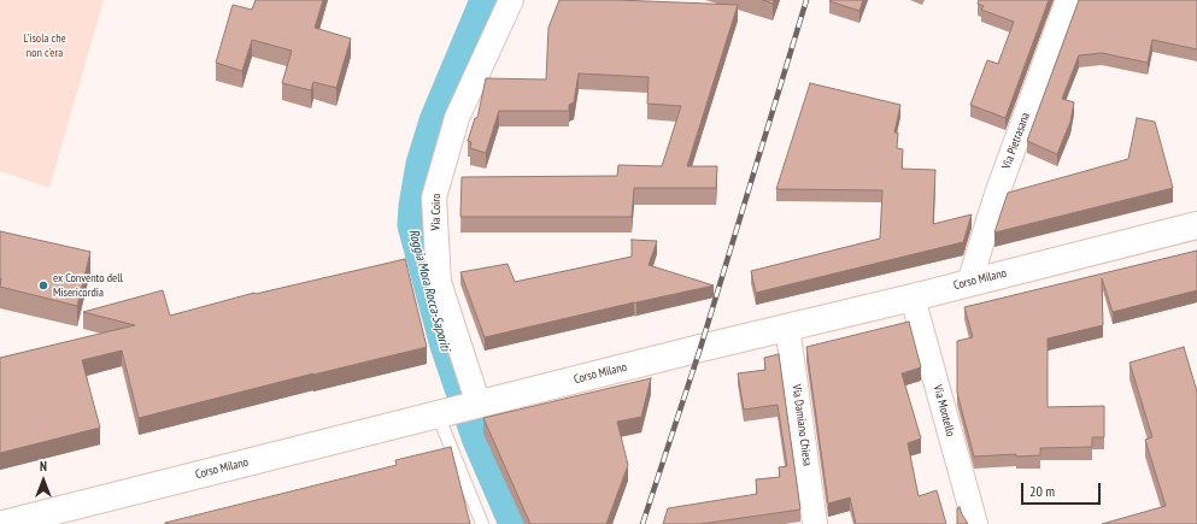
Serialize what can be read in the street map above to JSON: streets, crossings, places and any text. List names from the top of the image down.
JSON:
{
  "streets": {
    "street": [
      "Via Pietrasana",
      "Via Coiro",
      "Corso Milano",
      "Via Montello",
      "Via Damiano Chiesa"
    ]
  },
  "crossings": [
    ["Via Pietrasana", "Corso Milano"],
    ["Via Coiro", "Corso Milano"],
    ["Corso Milano", "Via Montello"],
    ["Corso Milano", "Via Damiano Chiesa"]
  ],
  "water": ["Roggia Mora Rocca-Saporiti"],
  "parks": ["L'isola che non c’era"],
  "places": ["ex Convento dell Misericordia"],
  "scale_bar": "20 m",
  "north": "top"
}
